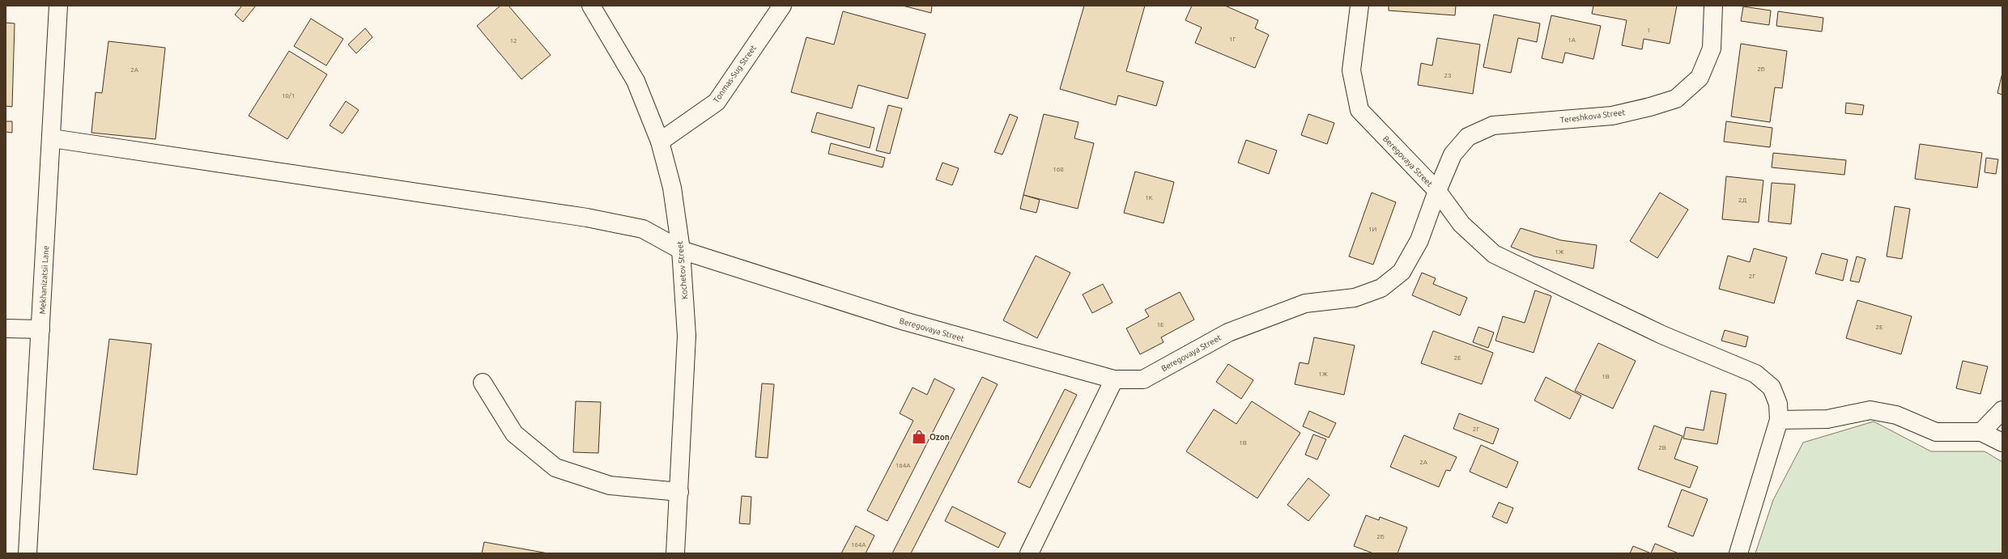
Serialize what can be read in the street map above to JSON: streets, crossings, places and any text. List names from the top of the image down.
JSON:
{
  "streets": {
    "street": [
      "Tonmas-Sug Street",
      "Tereshkova Street",
      "Beregovaya Street",
      "Kochetov Street",
      "Mekhanizatsii Lane"
    ]
  },
  "crossings": [
    ["Tonmas-Sug Street", "Kochetov Street"],
    ["Tereshkova Street", "Beregovaya Street"],
    ["Beregovaya Street", "Kochetov Street"],
    ["Beregovaya Street", "Mekhanizatsii Lane"]
  ],
  "places": {
    "shop": ["Ozon"]
  },
  "house_numbers": [
    "1",
    "1Г",
    "1А",
    "12",
    "2Б",
    "2А",
    "2З",
    "10/1",
    "168",
    "1К",
    "2Д",
    "1И",
    "1Ж",
    "2Г",
    "1Е",
    "2Е",
    "2Е",
    "1Ж",
    "1В",
    "2Г",
    "1В",
    "2В",
    "2А",
    "164А",
    "2Б",
    "164А"
  ]
}
